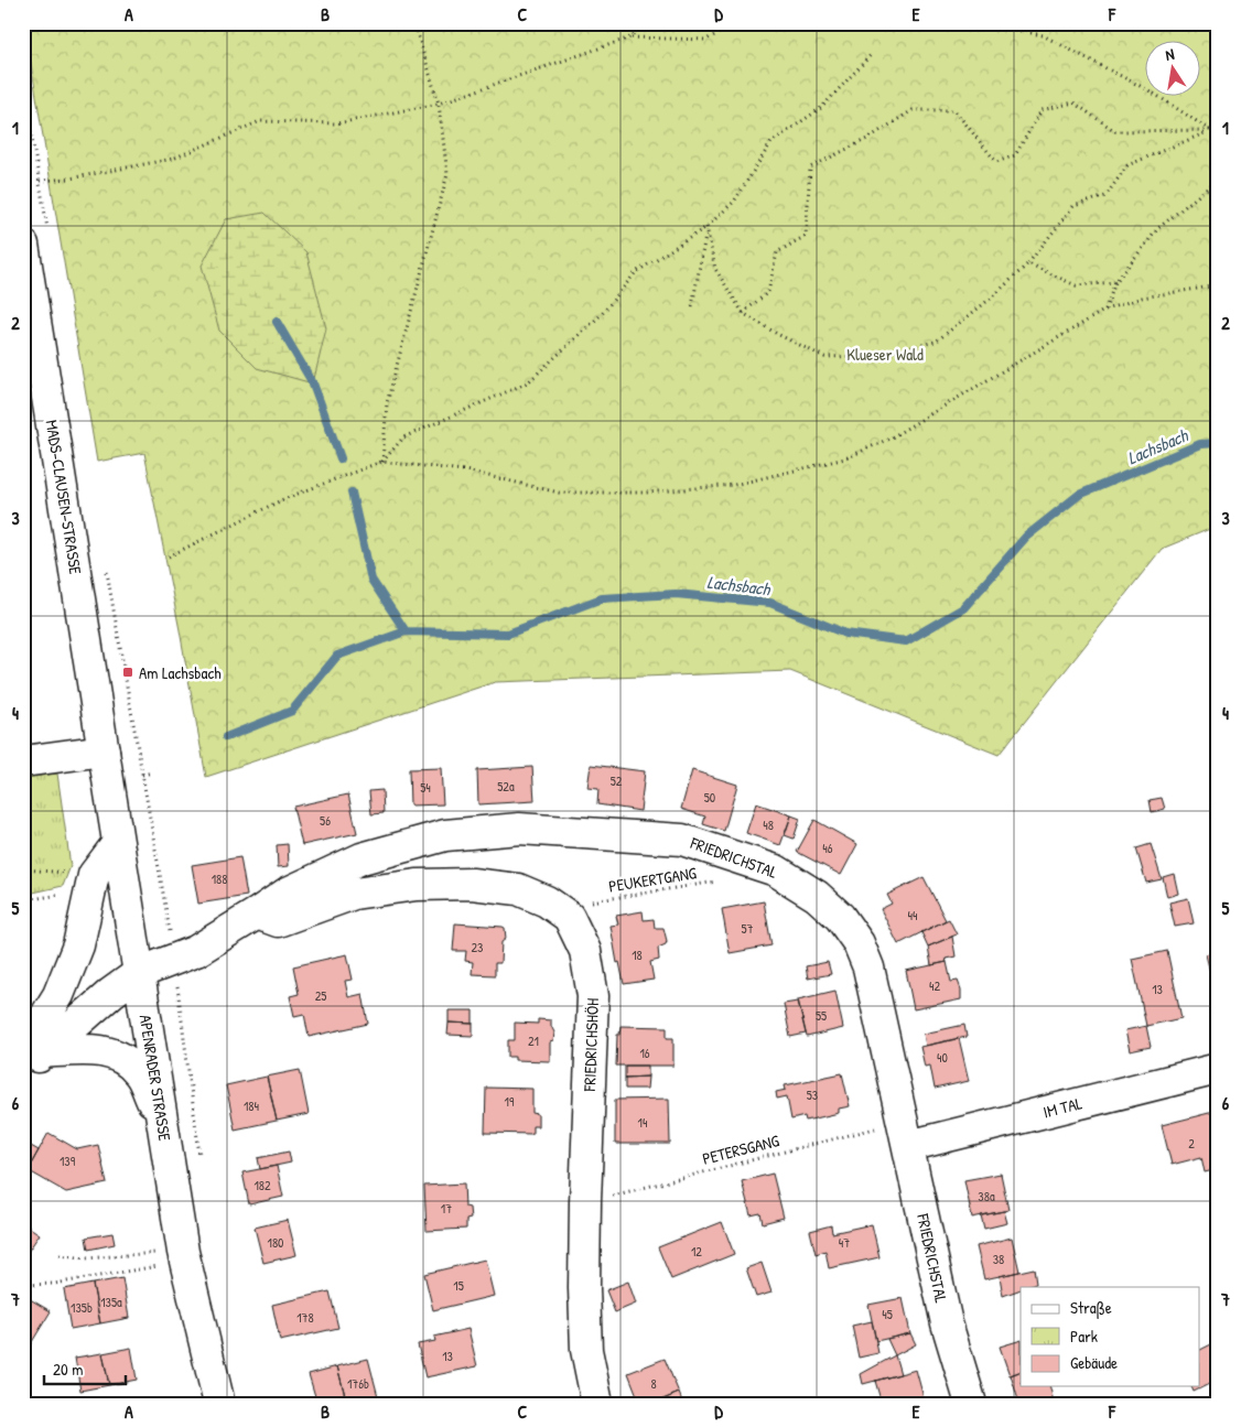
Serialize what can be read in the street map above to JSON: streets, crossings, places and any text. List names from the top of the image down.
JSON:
{
  "streets": {
    "street": [
      "MADS-CLAUSEN-STRASSE",
      "FRIEDRICHSTAL",
      "FRIEDRICHSHÖH",
      "APENRADER STRASSE",
      "IM TAL"
    ],
    "path": ["PEUKERTGANG", "PETERSGANG"]
  },
  "crossings": [
    ["MADS-CLAUSEN-STRASSE", "APENRADER STRASSE"],
    ["FRIEDRICHSTAL", "FRIEDRICHSHÖH"],
    ["FRIEDRICHSTAL", "IM TAL"],
    ["FRIEDRICHSTAL", "PETERSGANG"],
    ["PEUKERTGANG", "FRIEDRICHSHÖH"],
    ["FRIEDRICHSHÖH", "PETERSGANG"],
    ["IM TAL", "PETERSGANG"]
  ],
  "water": ["Lachsbach"],
  "parks": ["Klueser Wald"],
  "places": {
    "transit": ["Am Lachsbach"]
  },
  "house_numbers": [
    "52",
    "52a",
    "54",
    "50",
    "56",
    "48",
    "46",
    "188",
    "44",
    "57",
    "23",
    "18",
    "42",
    "13",
    "25",
    "55",
    "21",
    "16",
    "40",
    "53",
    "19",
    "184",
    "14",
    "2",
    "139",
    "182",
    "38a",
    "17",
    "180",
    "47",
    "12",
    "38",
    "15",
    "135a",
    "135b",
    "45",
    "178",
    "13",
    "176b",
    "8"
  ],
  "legend": ["Straße", "Park", "Gebäude"],
  "scale_bar": "20 m",
  "north": "top",
  "grid": {
    "columns": [
      "A",
      "B",
      "C",
      "D",
      "E",
      "F"
    ],
    "rows": [
      "1",
      "2",
      "3",
      "4",
      "5",
      "6",
      "7"
    ]
  }
}
